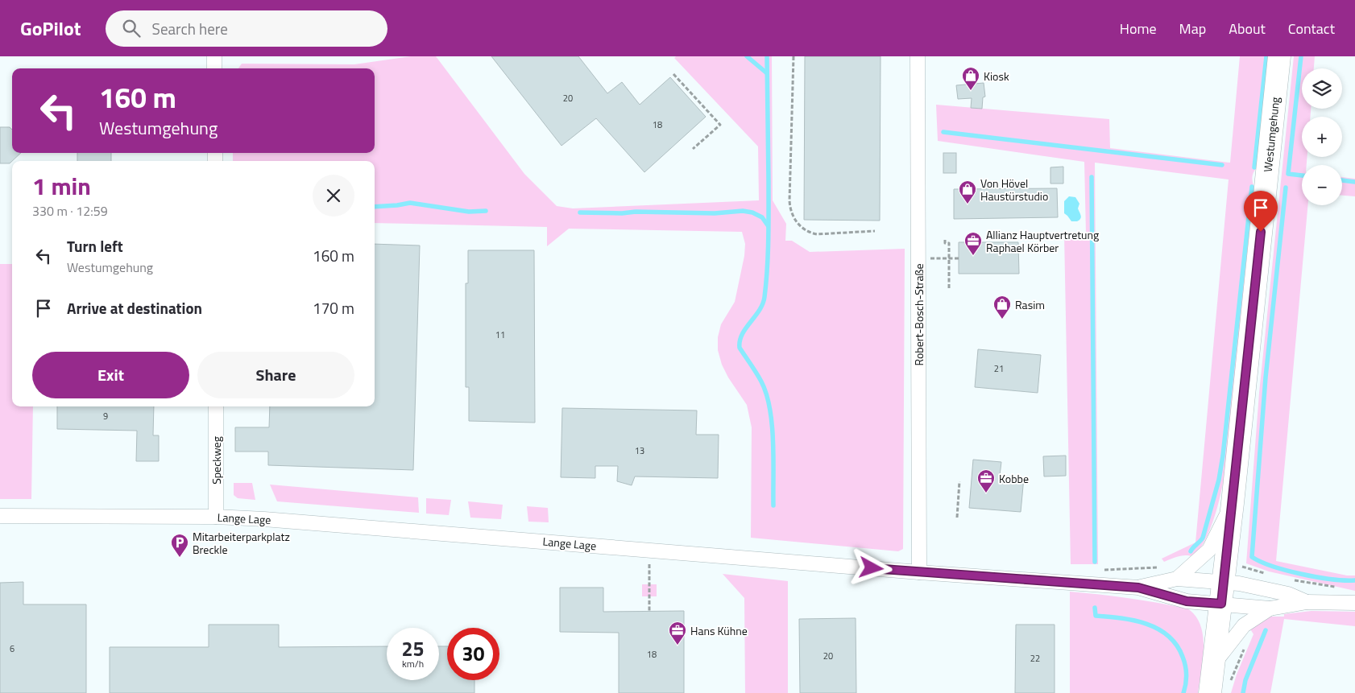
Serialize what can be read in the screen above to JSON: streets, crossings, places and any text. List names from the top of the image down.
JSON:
{
  "streets": {
    "main road": ["Westumgehung"],
    "street": ["Robert-Bosch-Straße", "Speckweg", "Lange Lage"]
  },
  "crossings": [
    ["Westumgehung", "Lange Lage"],
    ["Robert-Bosch-Straße", "Lange Lage"],
    ["Speckweg", "Lange Lage"]
  ],
  "places": {
    "shop": ["Kiosk", "Von Hövel Haustürstudio", "Rasim"],
    "office": ["Allianz Hauptvertretung Raphael Körber", "Kobbe", "Hans Kühne"],
    "parking": ["Mitarbeiterparkplatz Breckle"]
  },
  "house_numbers": [
    "20",
    "18",
    "11",
    "21",
    "9",
    "13",
    "6",
    "18",
    "20",
    "22"
  ],
  "page": {
    "header": "GoPilot",
    "search": "Search here",
    "nav": [
      "Home",
      "Map",
      "About",
      "Contact"
    ],
    "map_buttons": ["+", "−"],
    "turn": ["160 m", "Westumgehung"],
    "heading": ["1 min", "330 m · 12:59"],
    "list": [
      {
        "name": "Turn left",
        "note": "Westumgehung",
        "value": "160 m"
      },
      {
        "name": "Arrive at destination",
        "value": "170 m"
      }
    ],
    "buttons": ["Exit", "Share"],
    "speed": "25 km/h",
    "limit": "30"
  }
}
